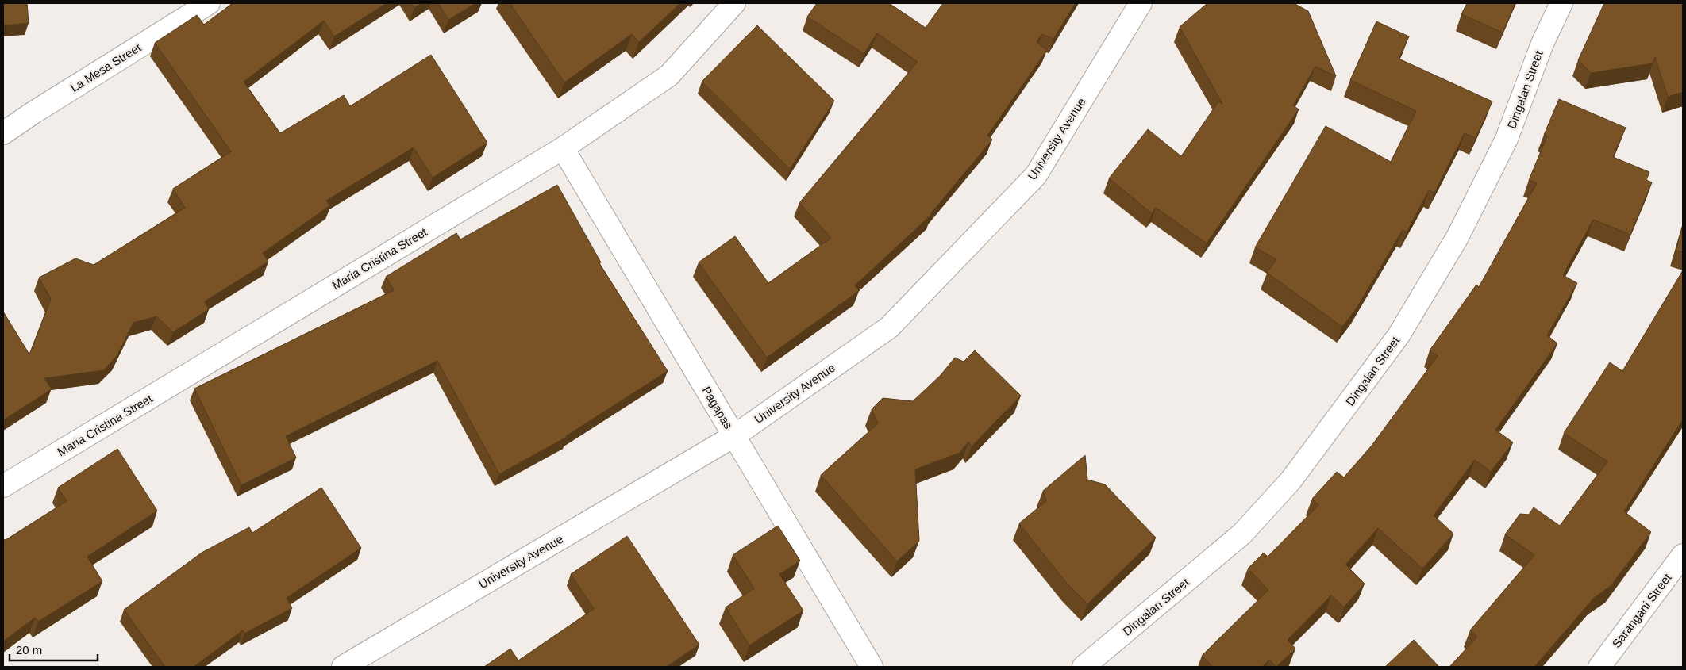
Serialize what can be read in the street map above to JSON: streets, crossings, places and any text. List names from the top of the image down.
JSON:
{
  "streets": {
    "street": [
      "La Mesa Street",
      "Dingalan Street",
      "University Avenue",
      "Maria Cristina Street",
      "Pagapas",
      "Sarangani Street"
    ]
  },
  "crossings": [
    ["University Avenue", "Pagapas"],
    ["Maria Cristina Street", "Pagapas"]
  ],
  "scale_bar": "20 m"
}
